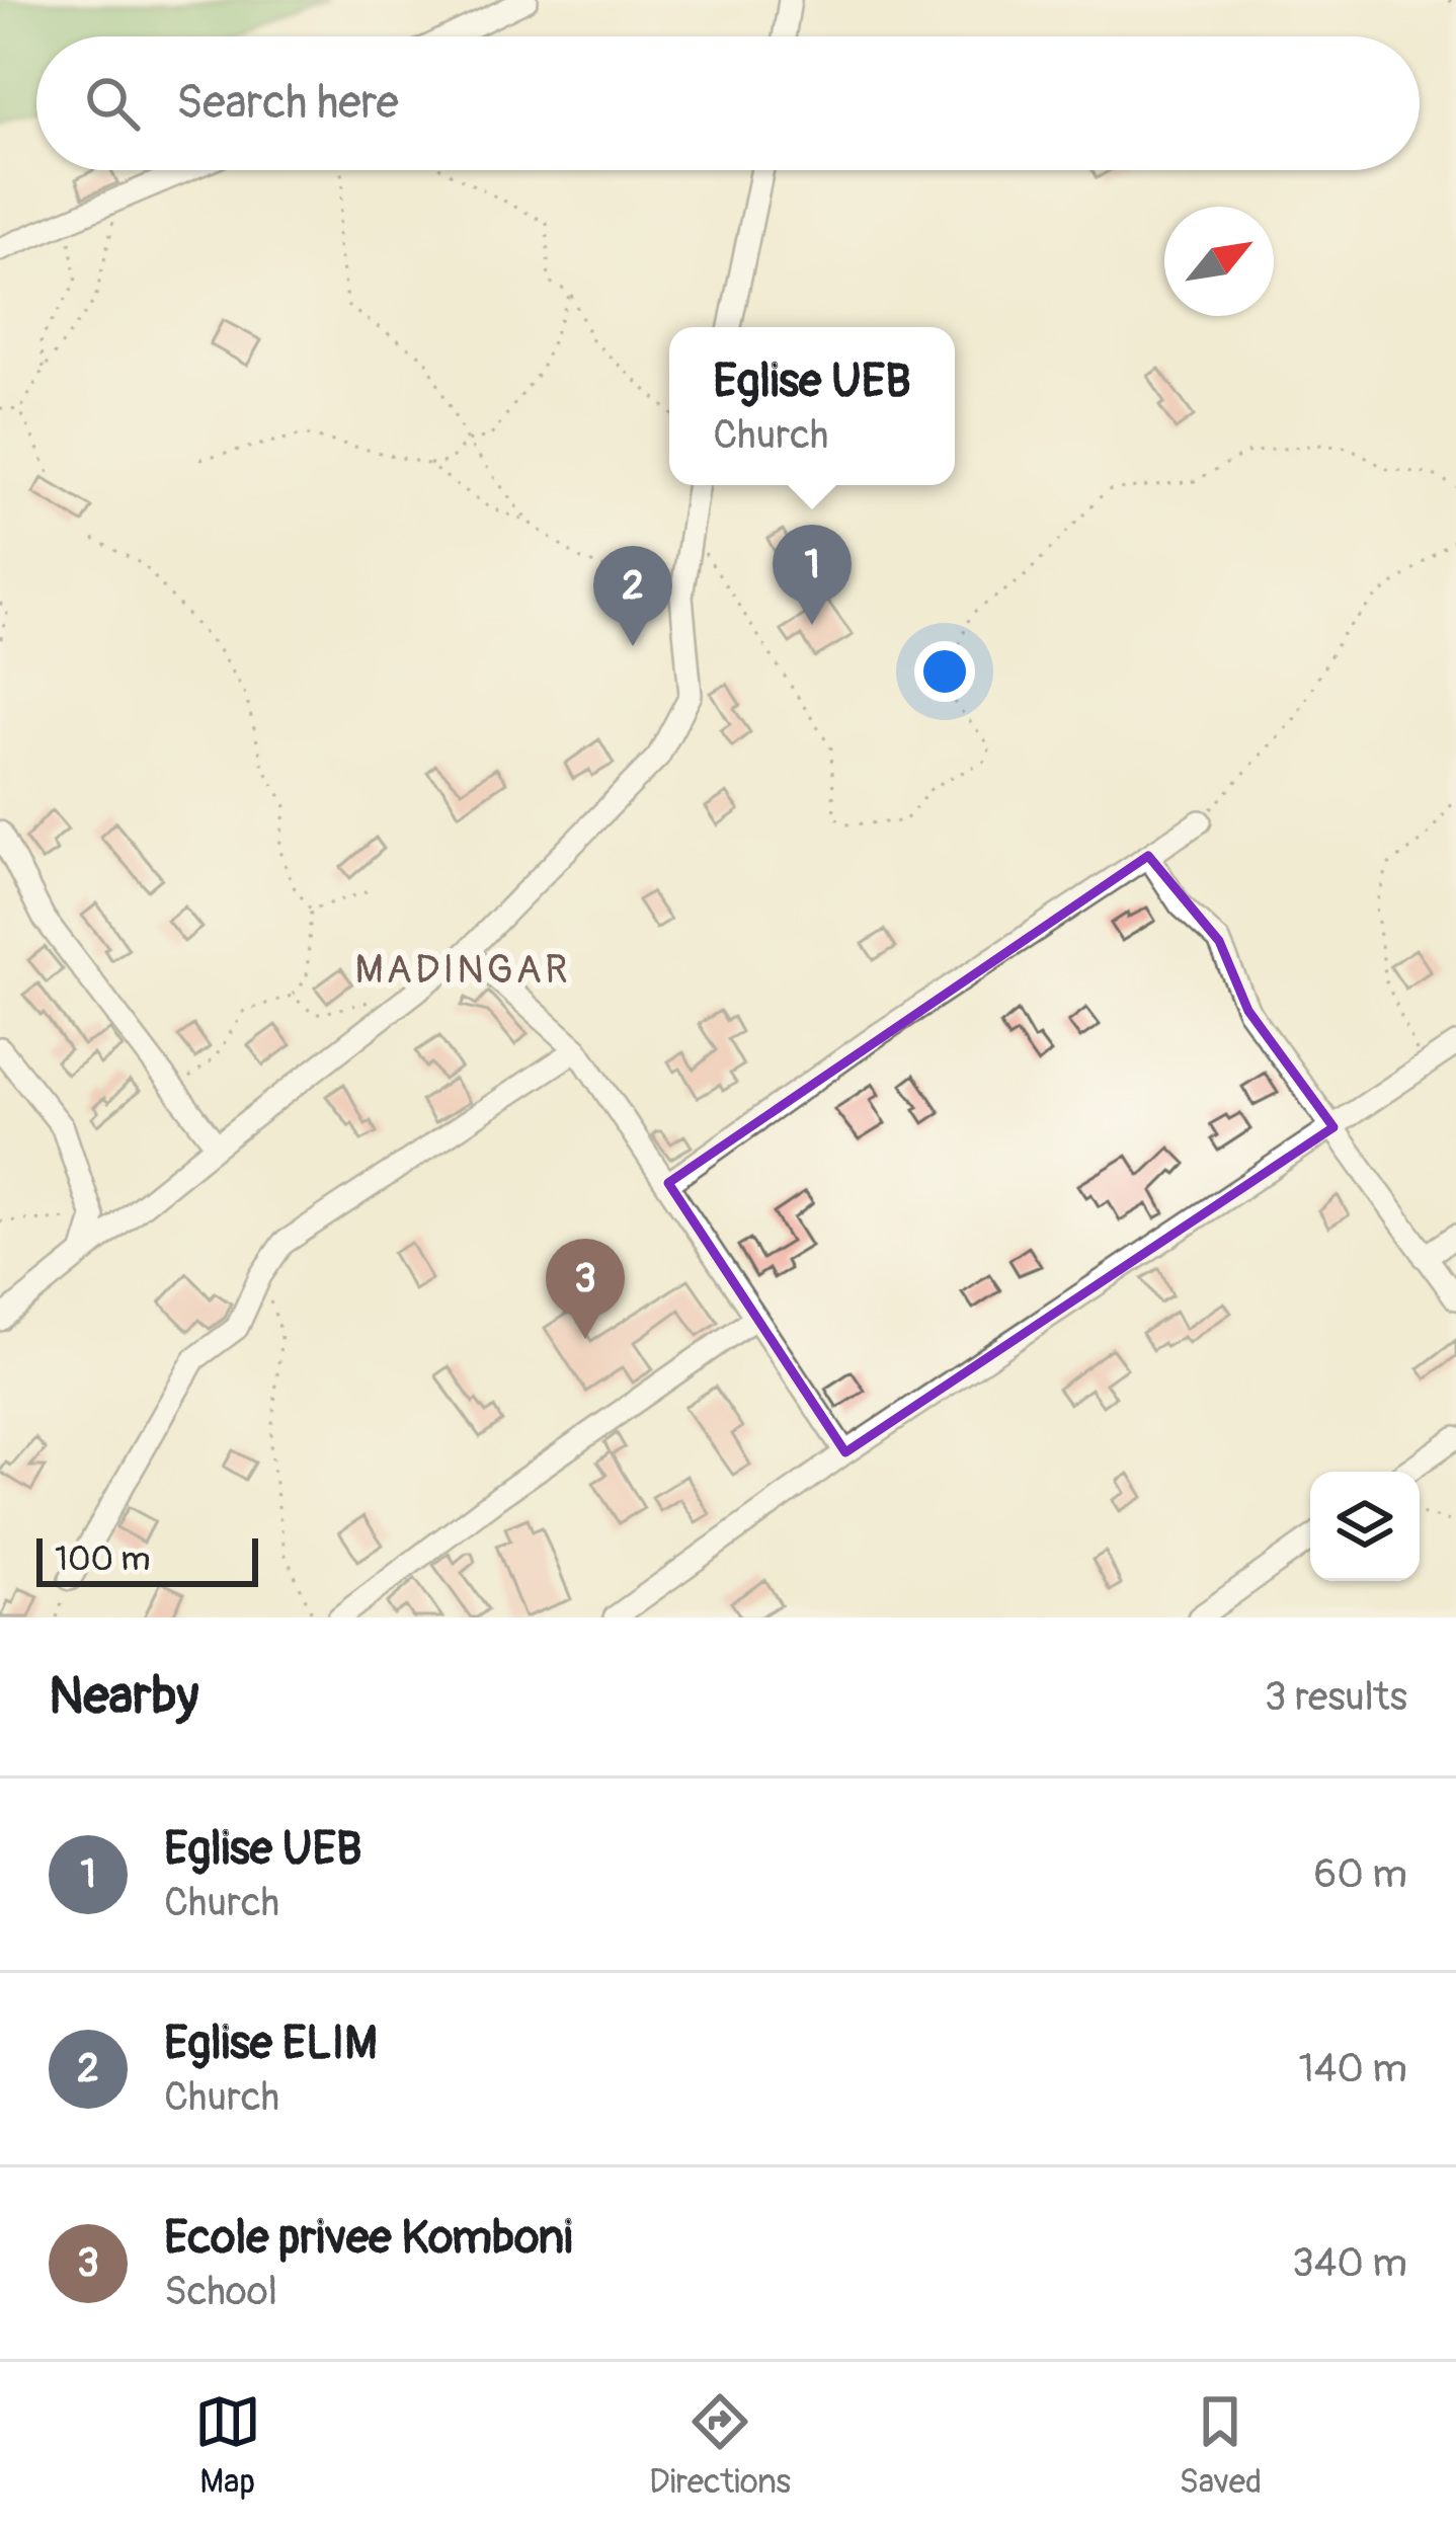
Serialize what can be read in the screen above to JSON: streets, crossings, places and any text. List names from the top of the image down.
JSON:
{
  "districts": ["MADINGAR"],
  "scale_bar": "100 m",
  "north": "top right",
  "page": {
    "search": "Search here",
    "popup": ["Eglise UEB", "Church"],
    "pins": ["1", "2", "3"],
    "scale": "100 m",
    "heading": ["Nearby", "3 results"],
    "list": [
      {
        "mark": "1",
        "name": "Eglise UEB",
        "note": "Church",
        "value": "60 m"
      },
      {
        "mark": "2",
        "name": "Eglise ELIM",
        "note": "Church",
        "value": "140 m"
      },
      {
        "mark": "3",
        "name": "Ecole privee Komboni",
        "note": "School",
        "value": "340 m"
      }
    ],
    "nav": ["Map", "Directions", "Saved"]
  }
}
